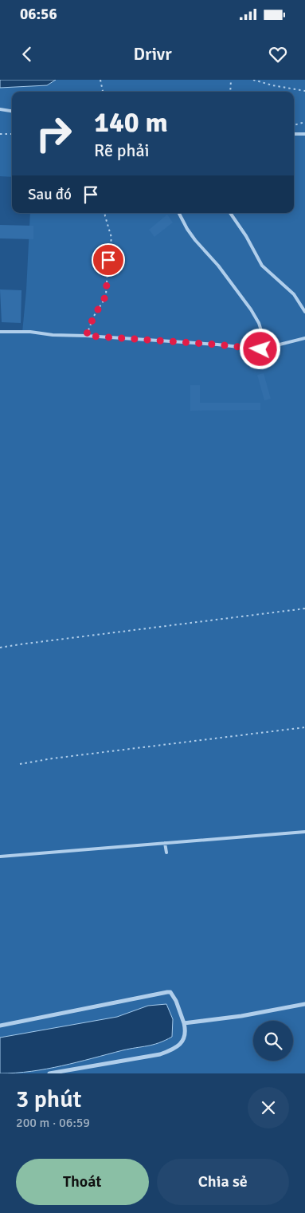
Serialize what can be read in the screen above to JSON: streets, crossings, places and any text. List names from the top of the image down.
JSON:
{
  "page": {
    "status": "06:56",
    "header": "Drivr",
    "turn": ["140 m", "Rẽ phải"],
    "then": "Sau đó",
    "heading": ["3 phút", "200 m · 06:59"],
    "buttons": ["Thoát", "Chia sẻ"]
  }
}
